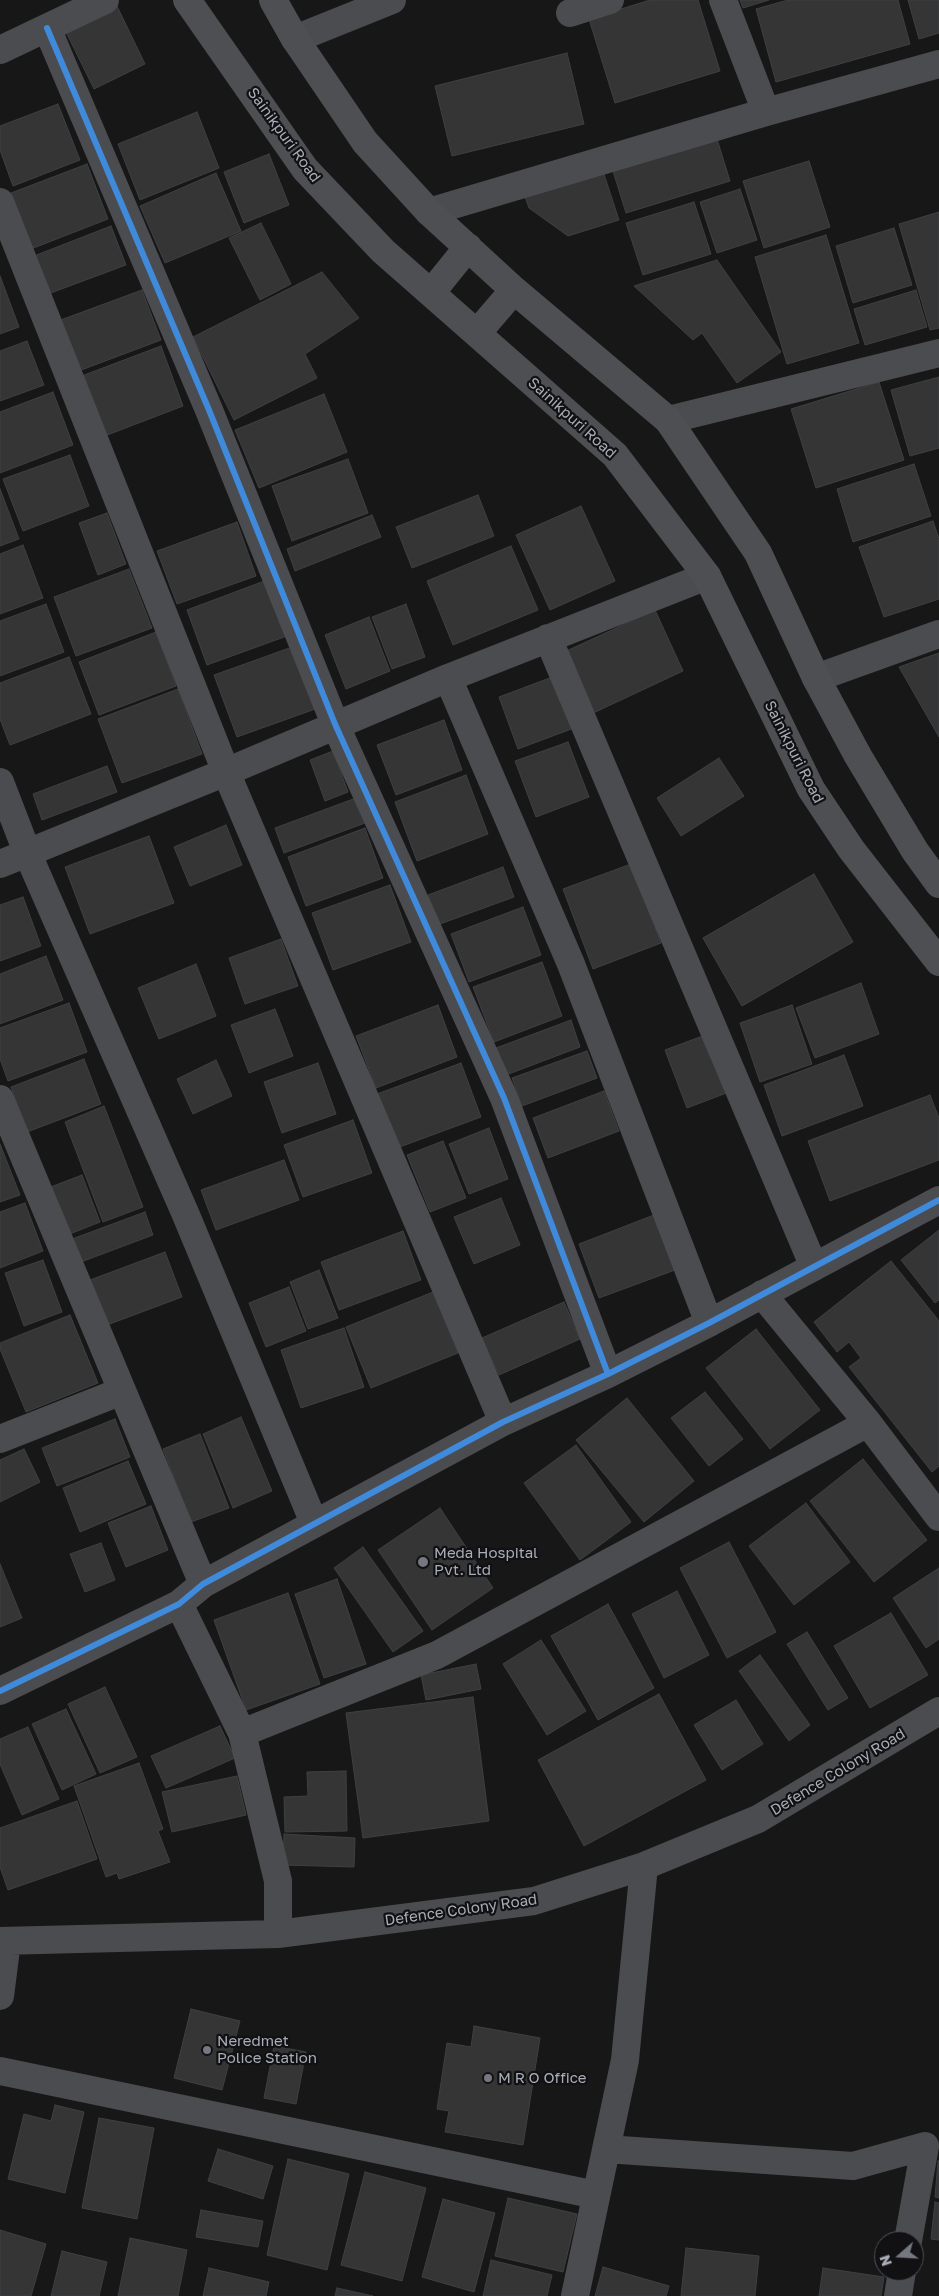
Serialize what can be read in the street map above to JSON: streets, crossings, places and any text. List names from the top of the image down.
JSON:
{
  "streets": {
    "main road": ["Sainikpuri Road"],
    "street": ["Defence Colony Road"]
  },
  "places": ["Meda Hospital Pvt. Ltd", "Neredmet Police Station", "M R O Office"],
  "north": "left"
}
